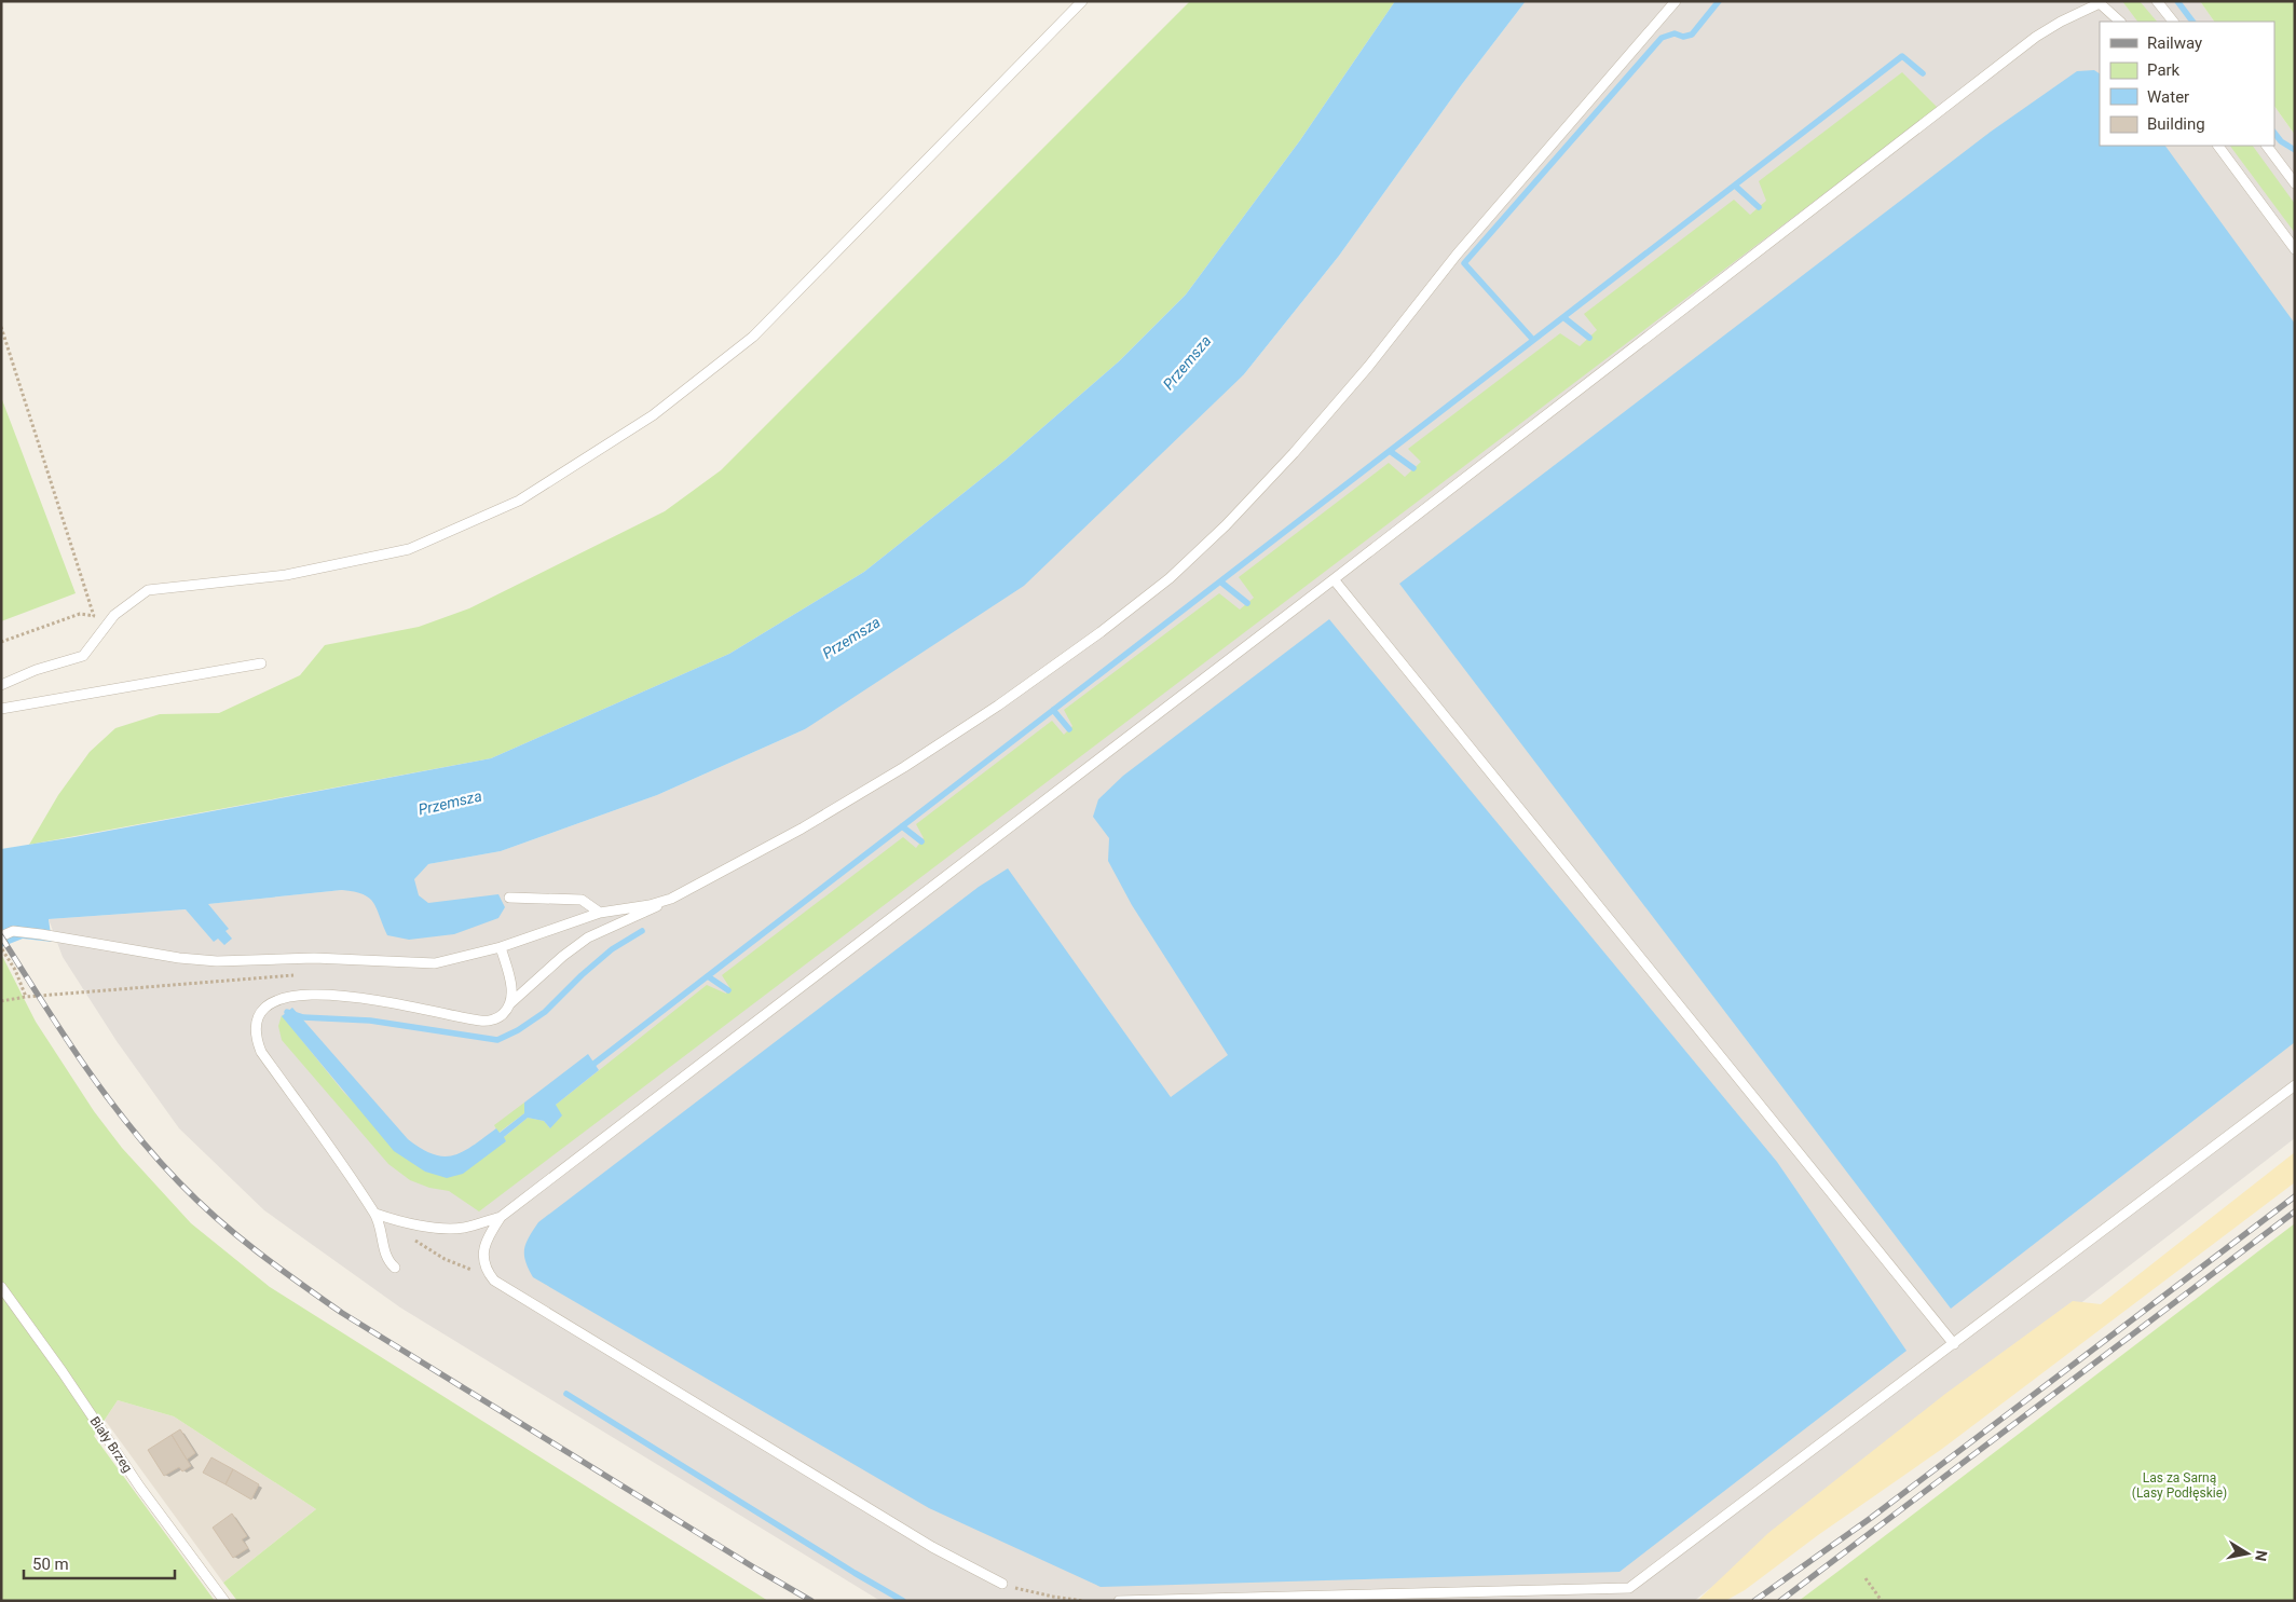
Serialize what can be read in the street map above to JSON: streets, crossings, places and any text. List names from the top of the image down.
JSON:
{
  "streets": {
    "lane": ["Biały Brzeg"]
  },
  "water": ["Przemsza"],
  "parks": ["Las za Sarną (Lasy Podłęskie)"],
  "legend": [
    "Railway",
    "Park",
    "Water",
    "Building"
  ],
  "scale_bar": "50 m",
  "north": "right"
}
